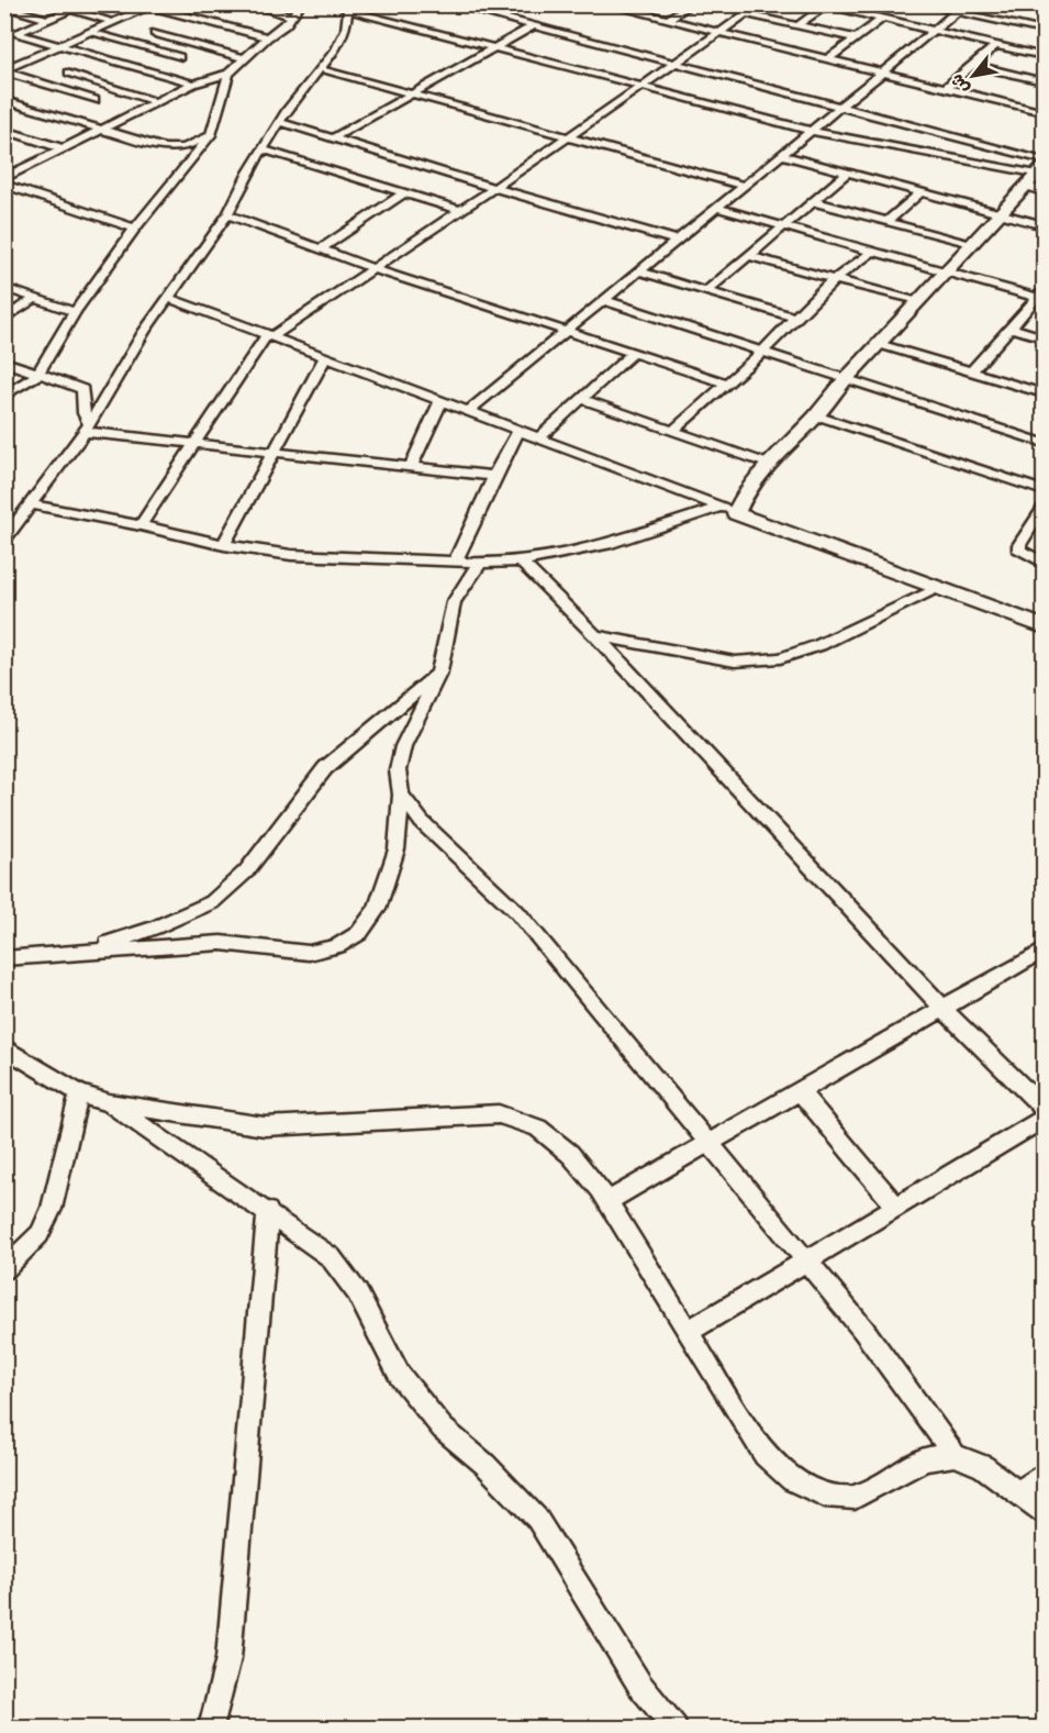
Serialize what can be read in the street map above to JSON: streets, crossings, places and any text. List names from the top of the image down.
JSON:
{
  "north": "bottom left"
}
